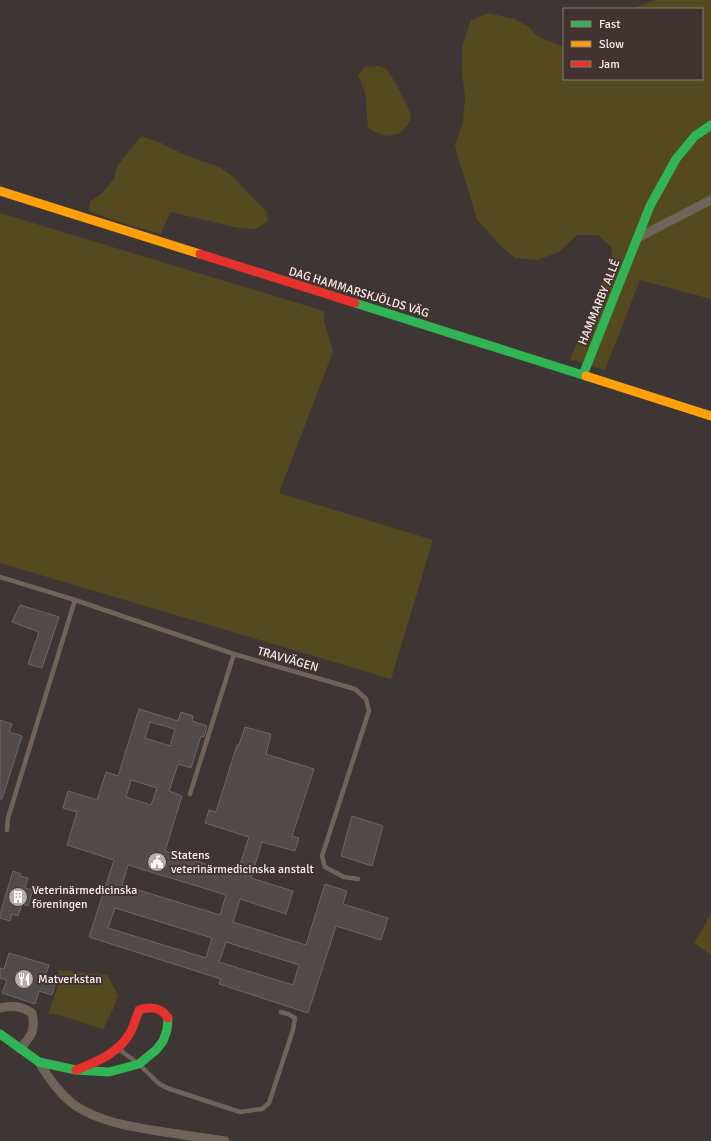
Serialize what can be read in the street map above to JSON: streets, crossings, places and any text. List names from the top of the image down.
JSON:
{
  "streets": {
    "main road": ["DAG HAMMARSKJÖLDS VÄG", "HAMMARBY ALLÉ"],
    "lane": ["TRAVVÄGEN"]
  },
  "crossings": [
    ["DAG HAMMARSKJÖLDS VÄG", "HAMMARBY ALLÉ"]
  ],
  "places": {
    "public building": ["Statens veterinärmedicinska anstalt"],
    "building": ["Veterinärmedicinska föreningen"],
    "restaurant": ["Matverkstan"]
  },
  "legend": ["Fast", "Slow", "Jam"]
}
